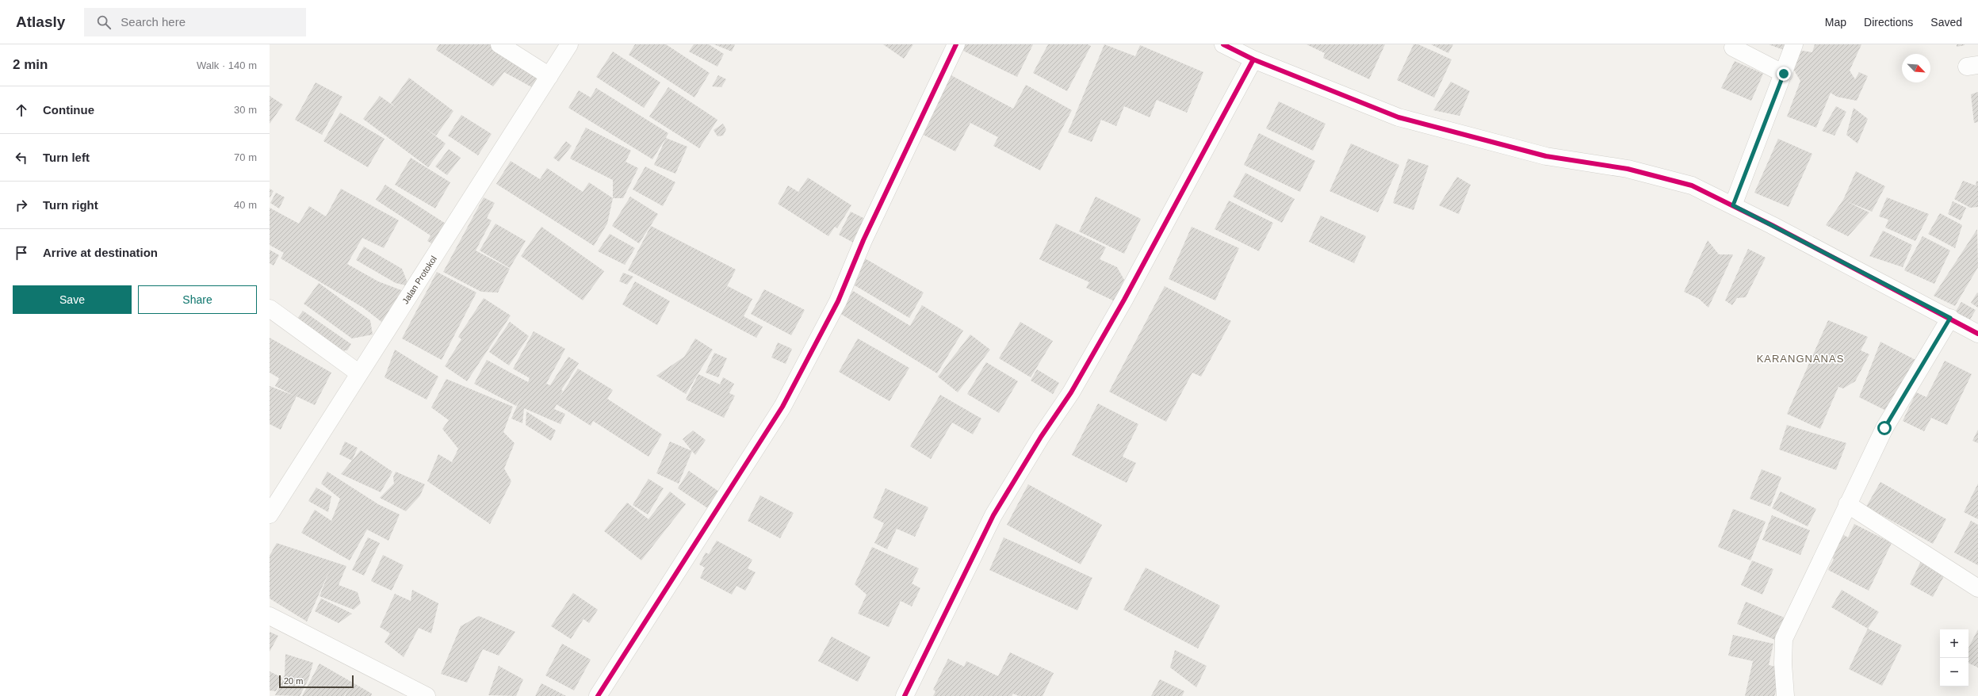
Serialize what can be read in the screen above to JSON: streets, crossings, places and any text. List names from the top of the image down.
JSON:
{
  "streets": {
    "street": ["Jalan Protokol"]
  },
  "districts": ["KARANGNANAS"],
  "scale_bar": "20 m",
  "north": "bottom right",
  "page": {
    "header": "Atlasly",
    "search": "Search here",
    "nav": ["Map", "Directions", "Saved"],
    "heading": ["2 min", "Walk · 140 m"],
    "list": [
      ["Continue", "30 m"],
      ["Turn left", "70 m"],
      ["Turn right", "40 m"],
      "Arrive at destination"
    ],
    "buttons": ["Save", "Share"],
    "map_buttons": ["+", "−"],
    "scale": "20 m"
  }
}
